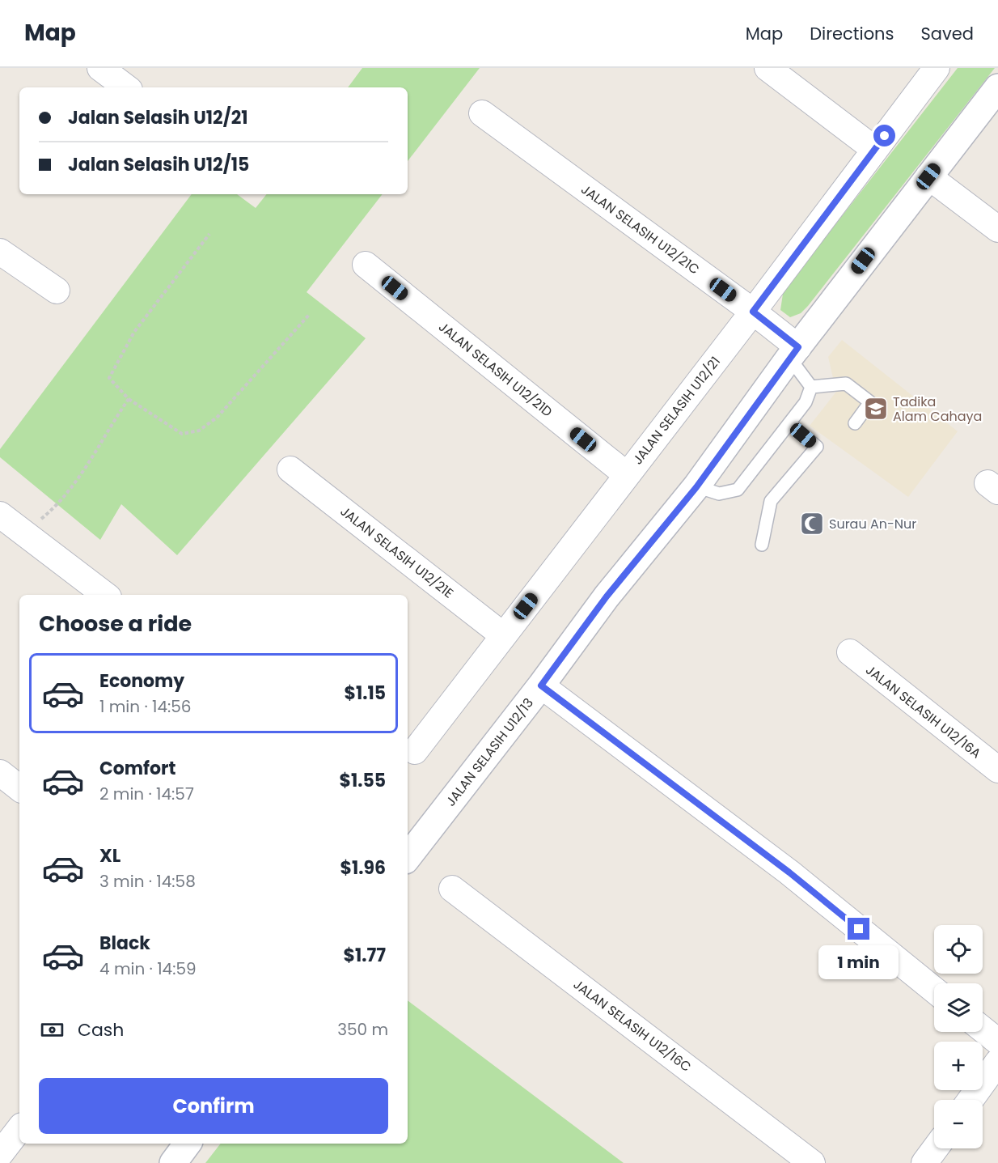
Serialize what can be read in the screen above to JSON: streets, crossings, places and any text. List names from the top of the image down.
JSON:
{
  "streets": {
    "street": [
      "JALAN SELASIH U12/21C",
      "JALAN SELASIH U12/21D",
      "JALAN SELASIH U12/21",
      "JALAN SELASIH U12/21E",
      "JALAN SELASIH U12/16A",
      "JALAN SELASIH U12/13",
      "JALAN SELASIH U12/16C"
    ]
  },
  "crossings": [
    ["JALAN SELASIH U12/21C", "JALAN SELASIH U12/21"],
    ["JALAN SELASIH U12/21C", "JALAN SELASIH U12/13"],
    ["JALAN SELASIH U12/21D", "JALAN SELASIH U12/21"],
    ["JALAN SELASIH U12/21", "JALAN SELASIH U12/21E"]
  ],
  "places": {
    "school or university": ["Tadika Alam Cahaya"],
    "mosque": ["Surau An-Nur"]
  },
  "page": {
    "header": "Map",
    "nav": ["Map", "Directions", "Saved"],
    "banner": ["Jalan Selasih U12/21", "Jalan Selasih U12/15"],
    "heading": "Choose a ride",
    "list": [
      {
        "name": "Economy",
        "note": "1 min · 14:56",
        "value": "$1.15"
      },
      {
        "name": "Comfort",
        "note": "2 min · 14:57",
        "value": "$1.55"
      },
      {
        "name": "XL",
        "note": "3 min · 14:58",
        "value": "$1.96"
      },
      {
        "name": "Black",
        "note": "4 min · 14:59",
        "value": "$1.77"
      }
    ],
    "map_buttons": ["+", "−"],
    "bubble": "1 min",
    "pay": ["Cash", "350 m"],
    "buttons": "Confirm"
  }
}
